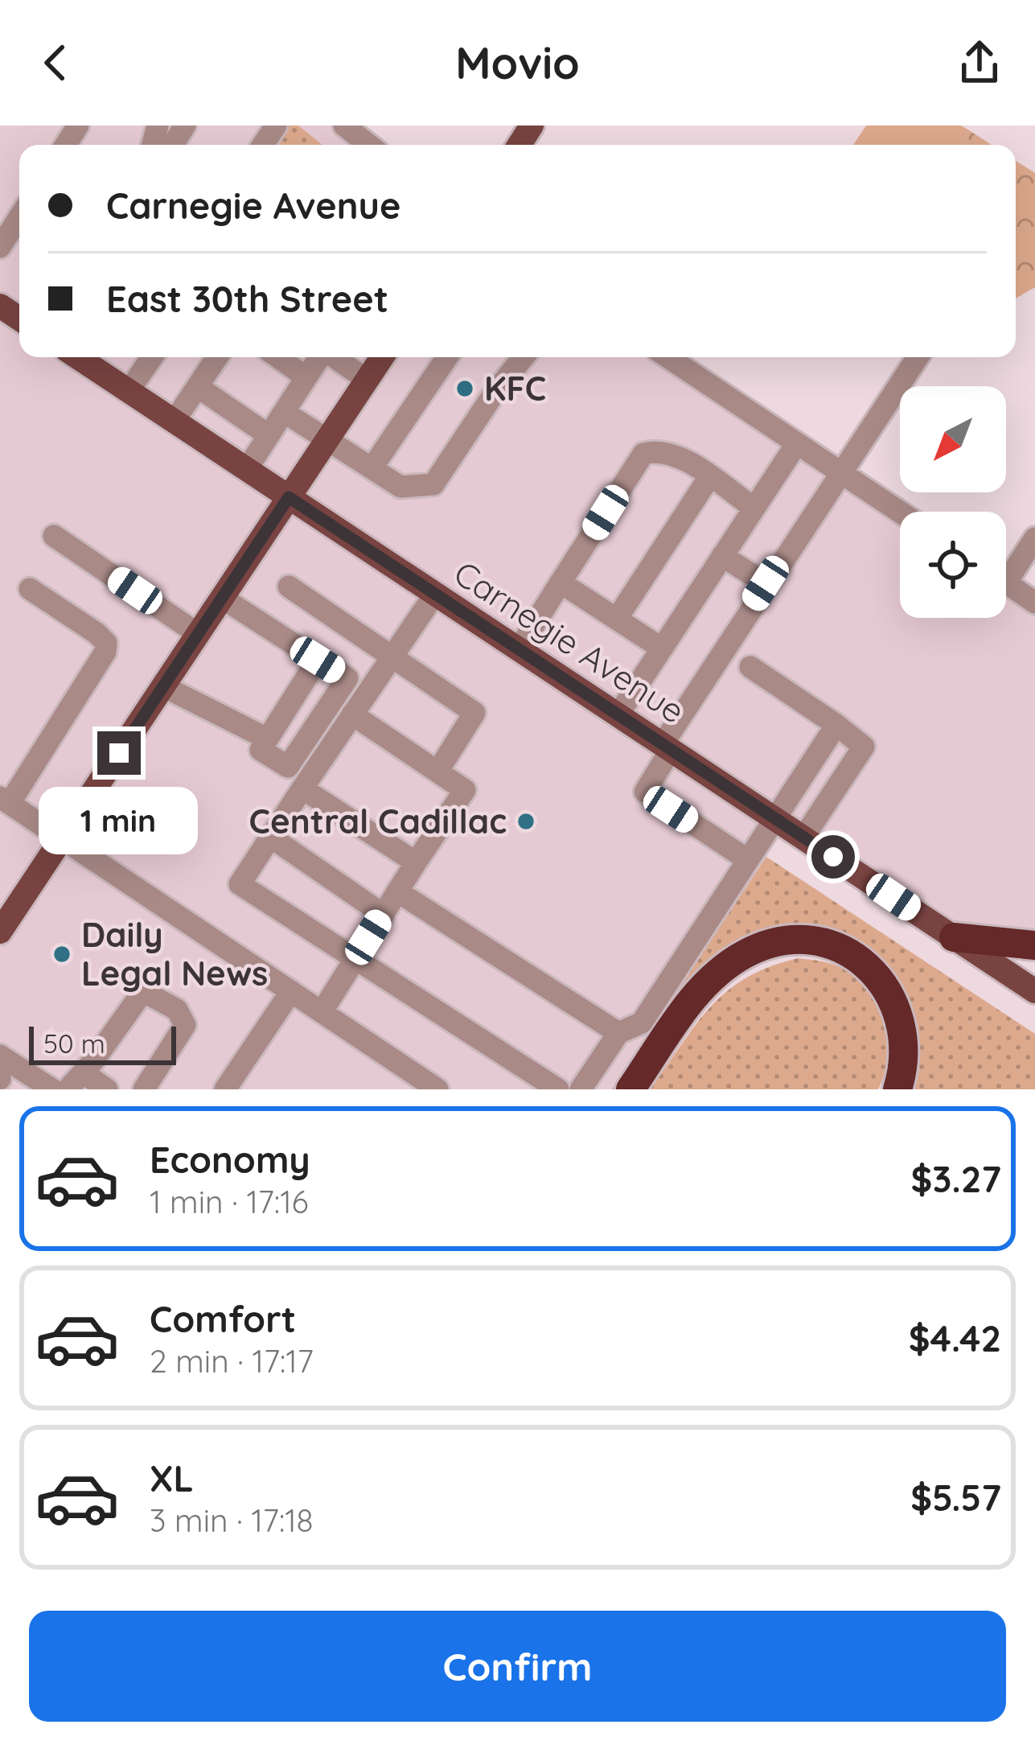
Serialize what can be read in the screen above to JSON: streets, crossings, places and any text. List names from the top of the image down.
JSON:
{
  "streets": {
    "main road": ["Carnegie Avenue"]
  },
  "places": ["KFC", "Central Cadillac", "Daily Legal News"],
  "scale_bar": "50 m",
  "north": "bottom left",
  "page": {
    "header": "Movio",
    "banner": ["Carnegie Avenue", "East 30th Street"],
    "bubble": "1 min",
    "scale": "50 m",
    "list": [
      {
        "name": "Economy",
        "note": "1 min · 17:16",
        "value": "$3.27"
      },
      {
        "name": "Comfort",
        "note": "2 min · 17:17",
        "value": "$4.42"
      },
      {
        "name": "XL",
        "note": "3 min · 17:18",
        "value": "$5.57"
      }
    ],
    "buttons": "Confirm"
  }
}
